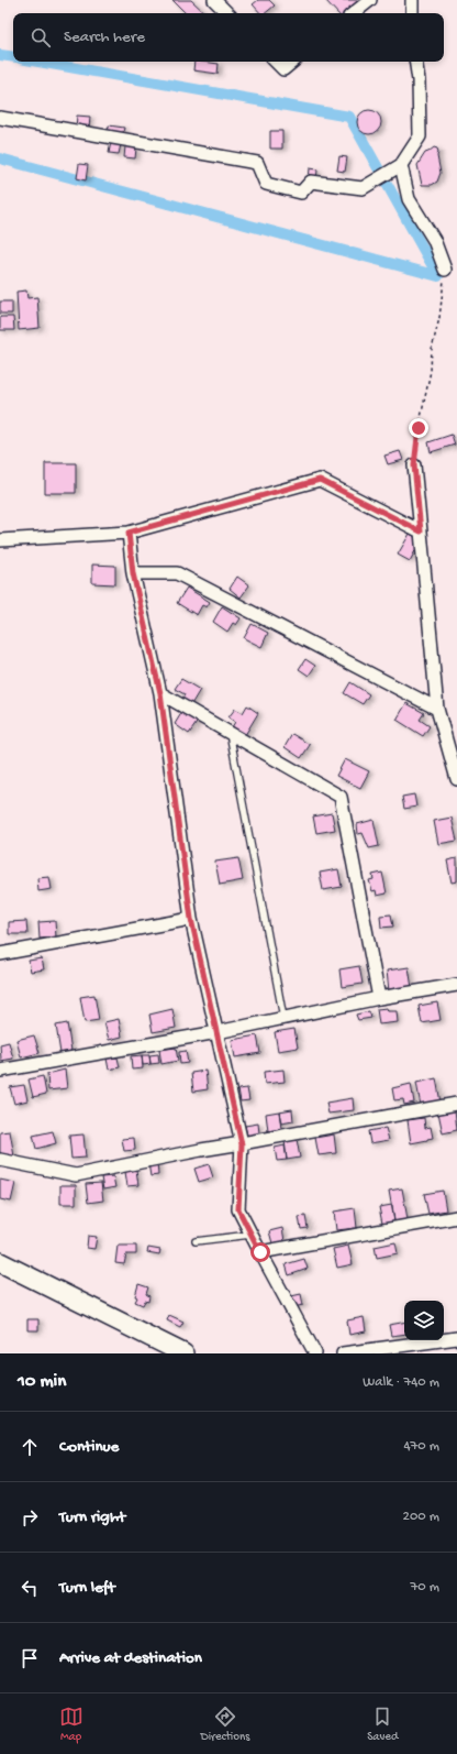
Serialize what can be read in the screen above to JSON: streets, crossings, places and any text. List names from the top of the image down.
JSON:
{
  "page": {
    "search": "Search here",
    "heading": ["10 min", "Walk · 740 m"],
    "list": [
      ["Continue", "470 m"],
      ["Turn right", "200 m"],
      ["Turn left", "70 m"],
      "Arrive at destination"
    ],
    "nav": ["Map", "Directions", "Saved"]
  }
}
